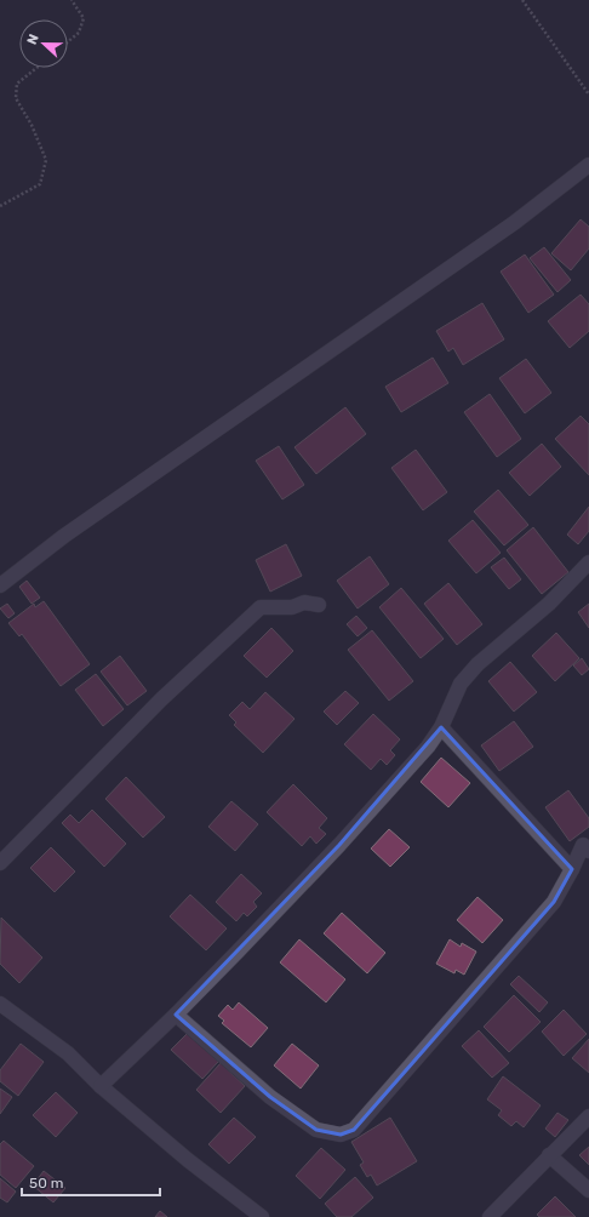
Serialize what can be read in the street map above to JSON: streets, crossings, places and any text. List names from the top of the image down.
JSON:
{
  "scale_bar": "50 m",
  "north": "left"
}
